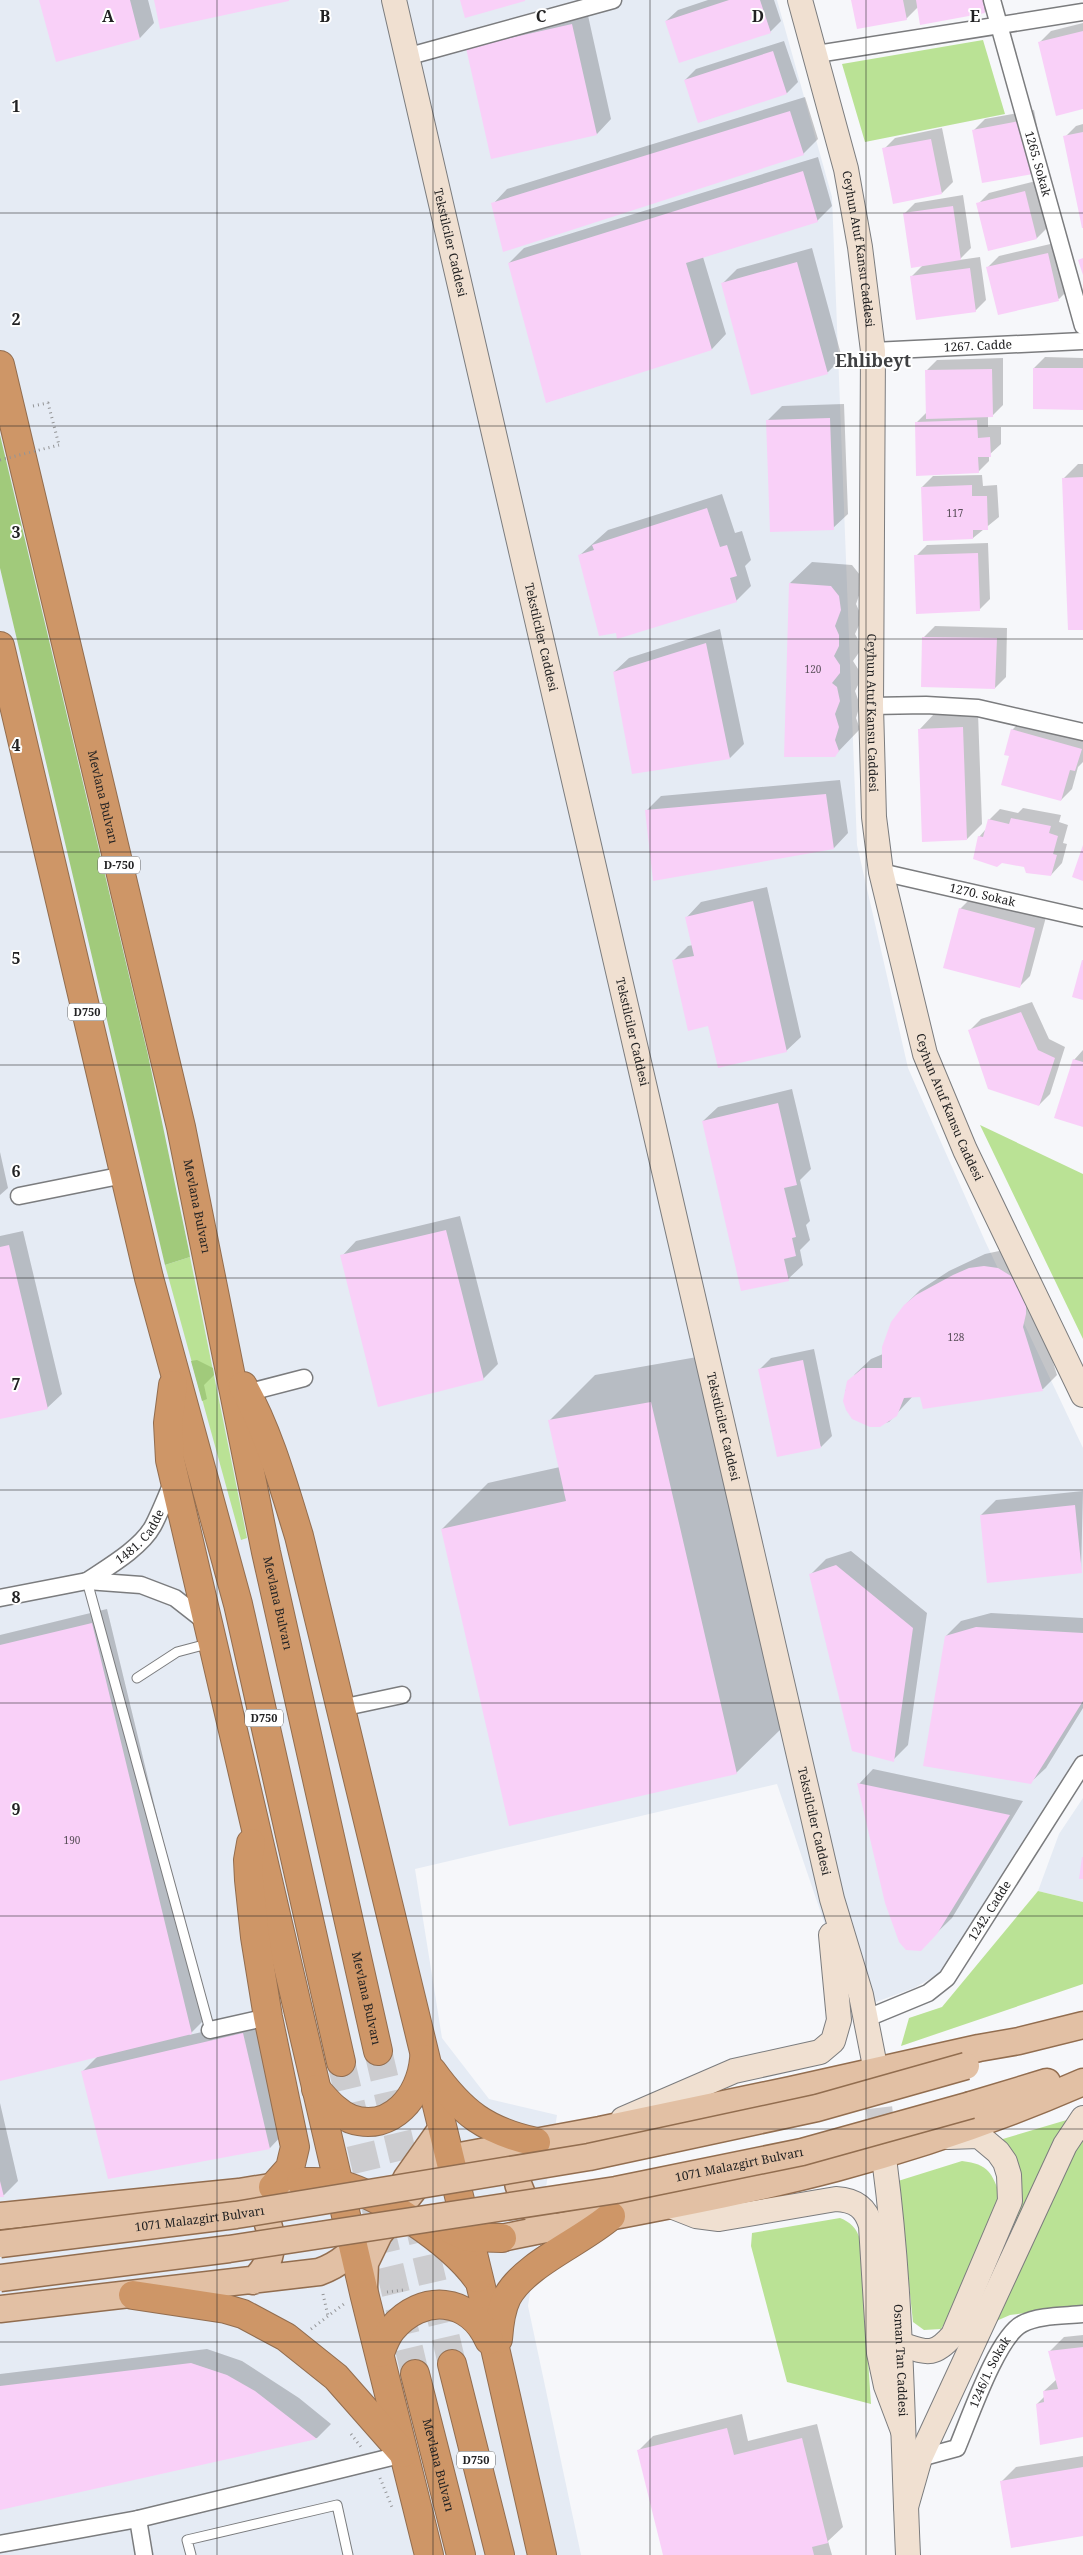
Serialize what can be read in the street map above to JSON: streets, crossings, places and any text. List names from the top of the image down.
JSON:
{
  "streets": {
    "highway": ["Mevlana Bulvarı", "D-750", "D750"],
    "main road": ["1071 Malazgirt Bulvarı"],
    "street": [
      "1265. Sokak",
      "Tekstilciler Caddesi",
      "Ceyhun Atuf Kansu Caddesi",
      "1267. Cadde",
      "1270. Sokak",
      "1481. Cadde",
      "1242. Cadde",
      "Osman Tan Caddesi",
      "1246/1. Sokak"
    ]
  },
  "crossings": [
    ["Tekstilciler Caddesi", "1242. Cadde"],
    ["Ceyhun Atuf Kansu Caddesi", "1267. Cadde"],
    ["Ceyhun Atuf Kansu Caddesi", "1270. Sokak"]
  ],
  "districts": ["Ehlibeyt"],
  "house_numbers": [
    "117",
    "120",
    "128",
    "190"
  ],
  "grid": {
    "columns": [
      "A",
      "B",
      "C",
      "D",
      "E"
    ],
    "rows": [
      "1",
      "2",
      "3",
      "4",
      "5",
      "6",
      "7",
      "8",
      "9"
    ]
  }
}
